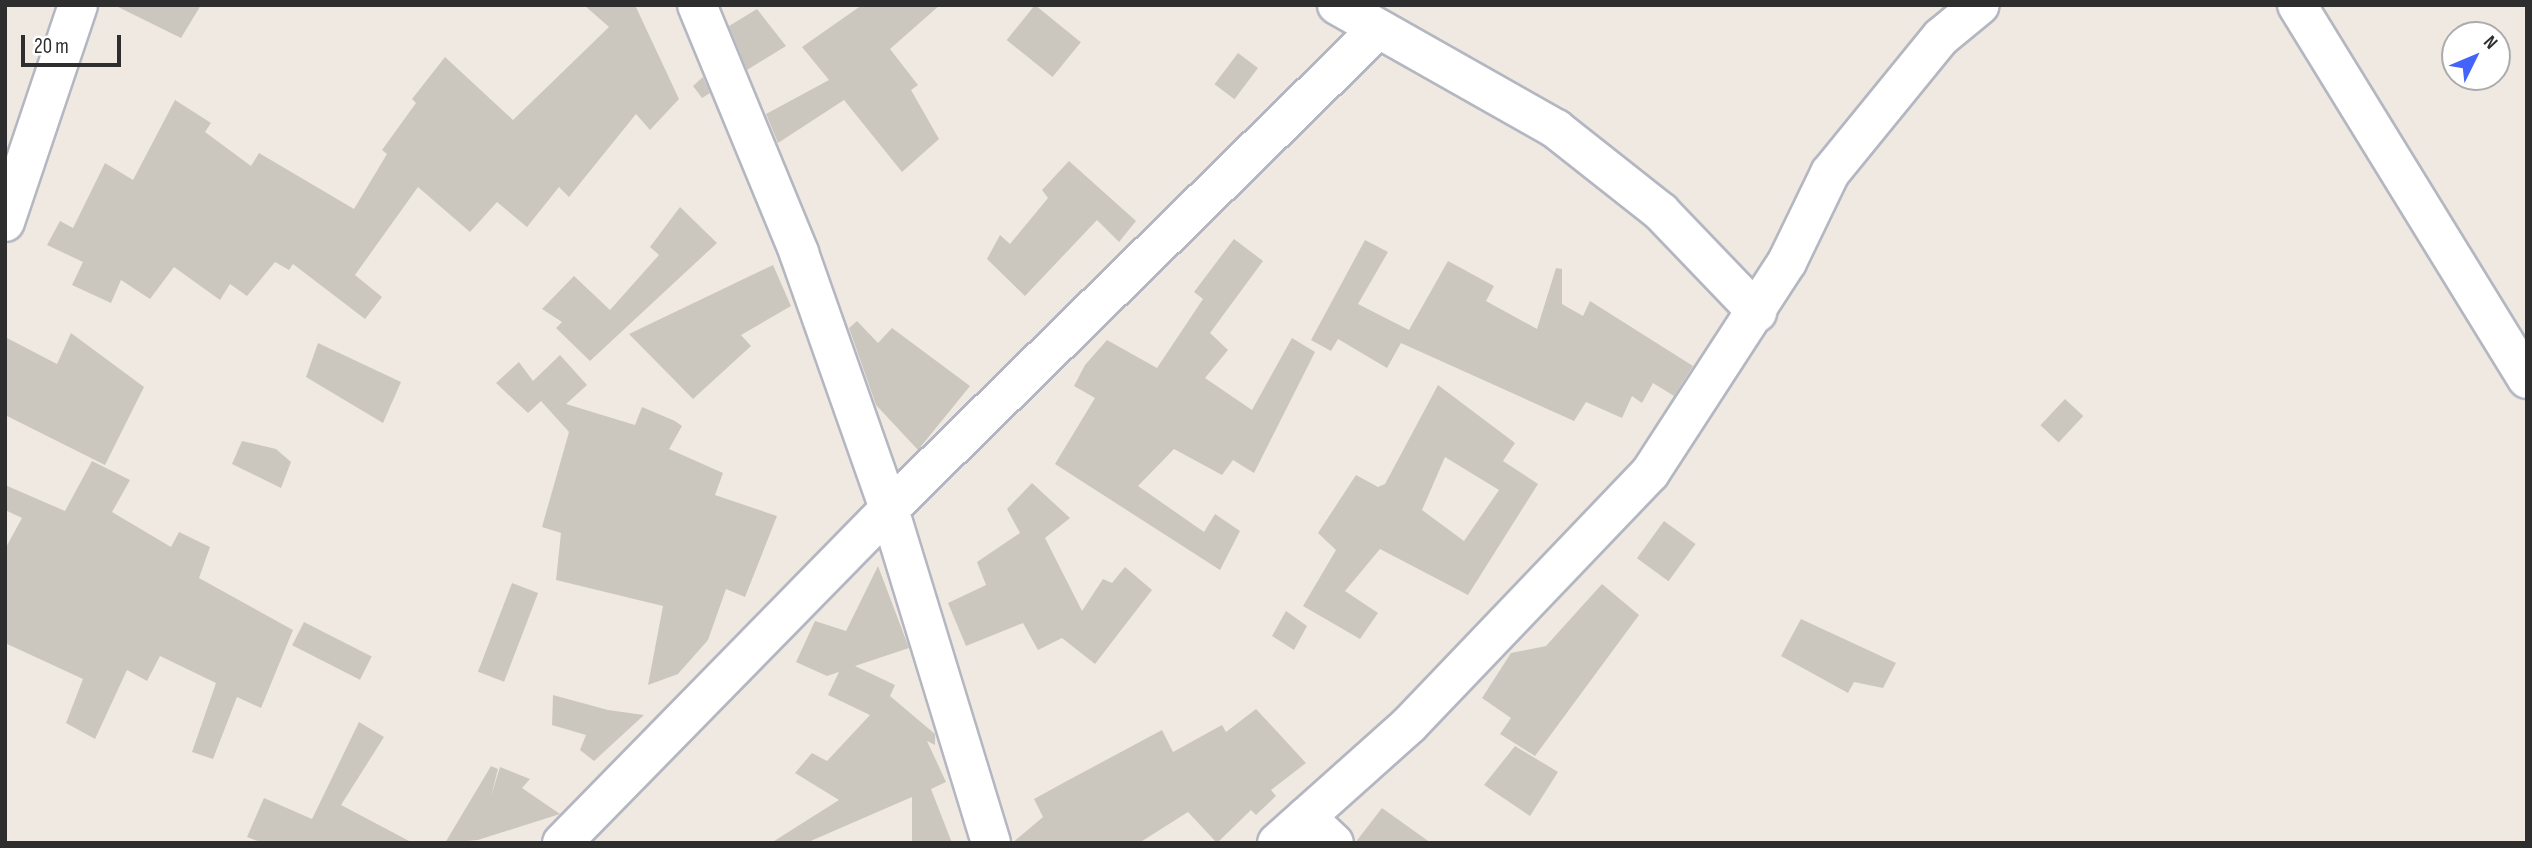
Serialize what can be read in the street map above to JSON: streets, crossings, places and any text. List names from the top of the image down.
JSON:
{
  "scale_bar": "20 m",
  "north": "top right"
}
